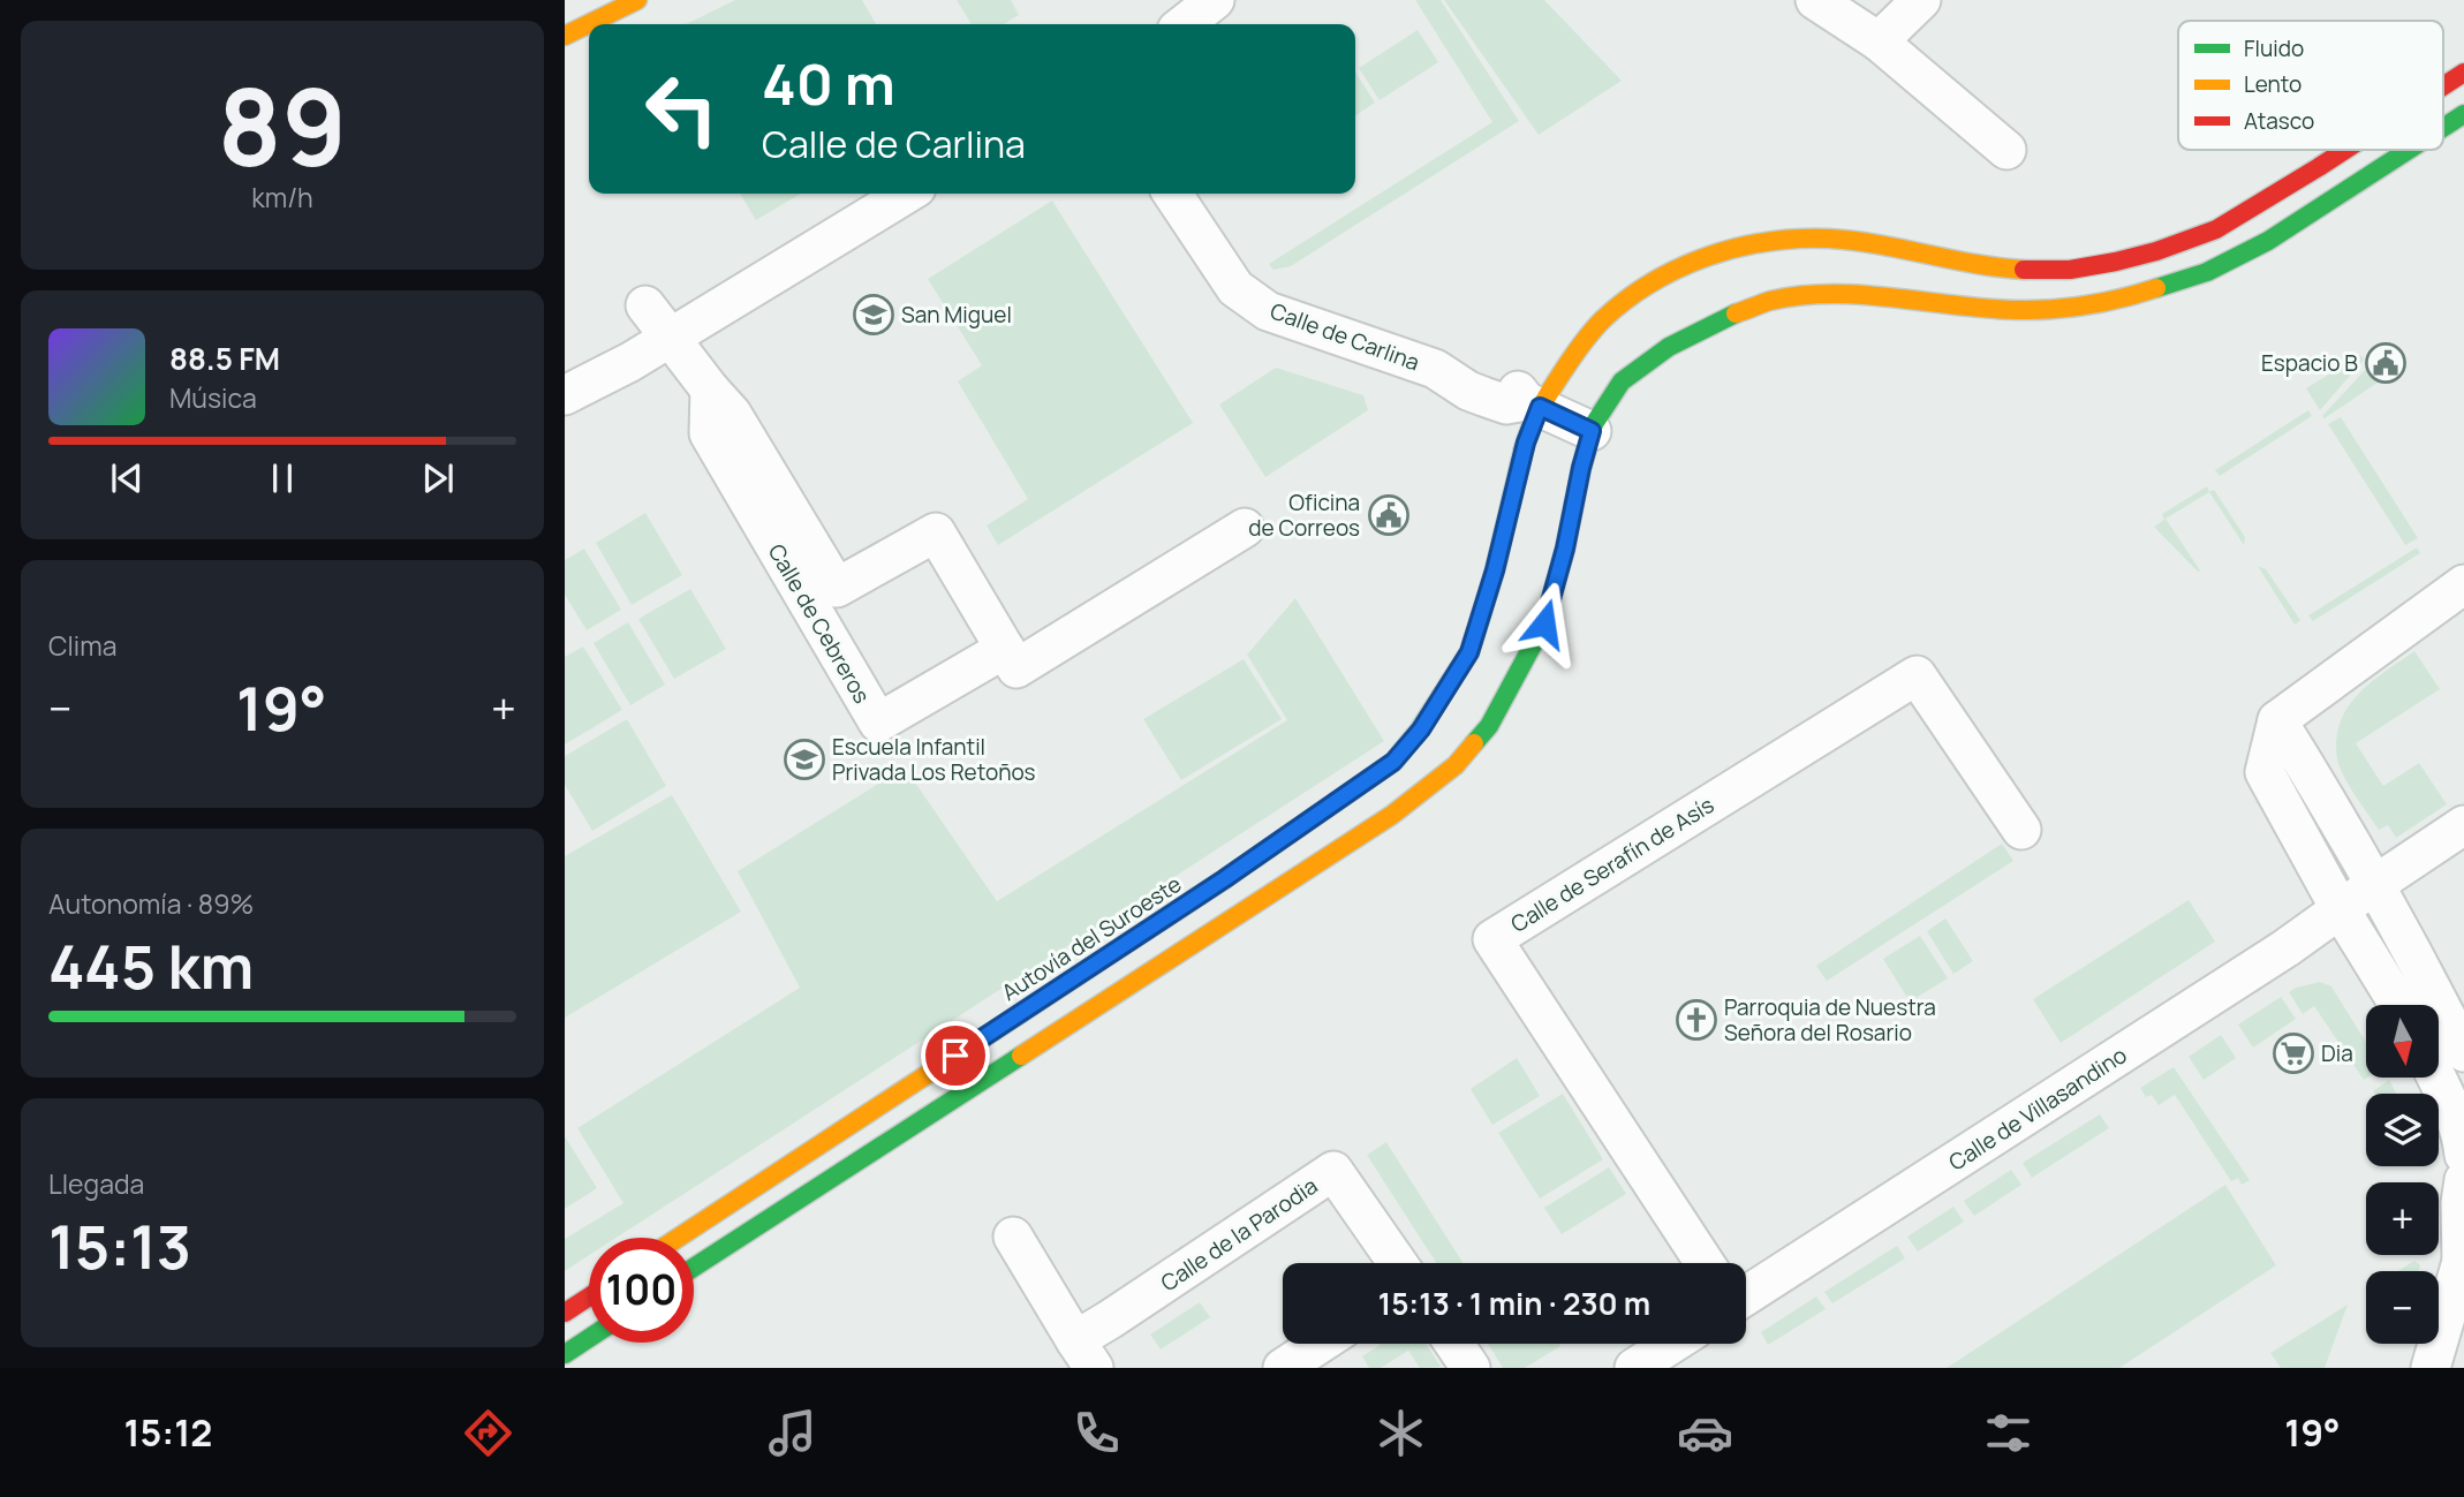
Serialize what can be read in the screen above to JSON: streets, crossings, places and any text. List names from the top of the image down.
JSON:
{
  "streets": {
    "main road": ["Autovía del Suroeste"],
    "street": [
      "Calle de Carlina",
      "Calle de Cebreros",
      "Calle de Serafín de Asís",
      "Calle de Villasandino",
      "Calle de la Parodia"
    ]
  },
  "crossings": [
    ["Calle de Carlina", "Autovía del Suroeste"]
  ],
  "places": {
    "school or university": ["San Miguel", "Escuela Infantil Privada Los Retoños"],
    "public building": ["Espacio B", "Oficina de Correos"],
    "church": ["Parroquia de Nuestra Señora del Rosario"],
    "supermarket": ["Dia"]
  },
  "legend": ["Fluido", "Lento", "Atasco"],
  "north": "bottom",
  "page": {
    "tile": [
      ["89", "km/h"],
      "Clima",
      ["Autonomía · 89%", "445 km"],
      ["Llegada", "15:13"]
    ],
    "turn": ["40 m", "Calle de Carlina"],
    "song": ["88.5 FM", "Música"],
    "heat": ["−", "19°", "+"],
    "map_buttons": ["+", "−"],
    "limit": "100",
    "trip": "15:13 · 1 min · 230 m",
    "tabs": ["15:12", "19°"]
  }
}
